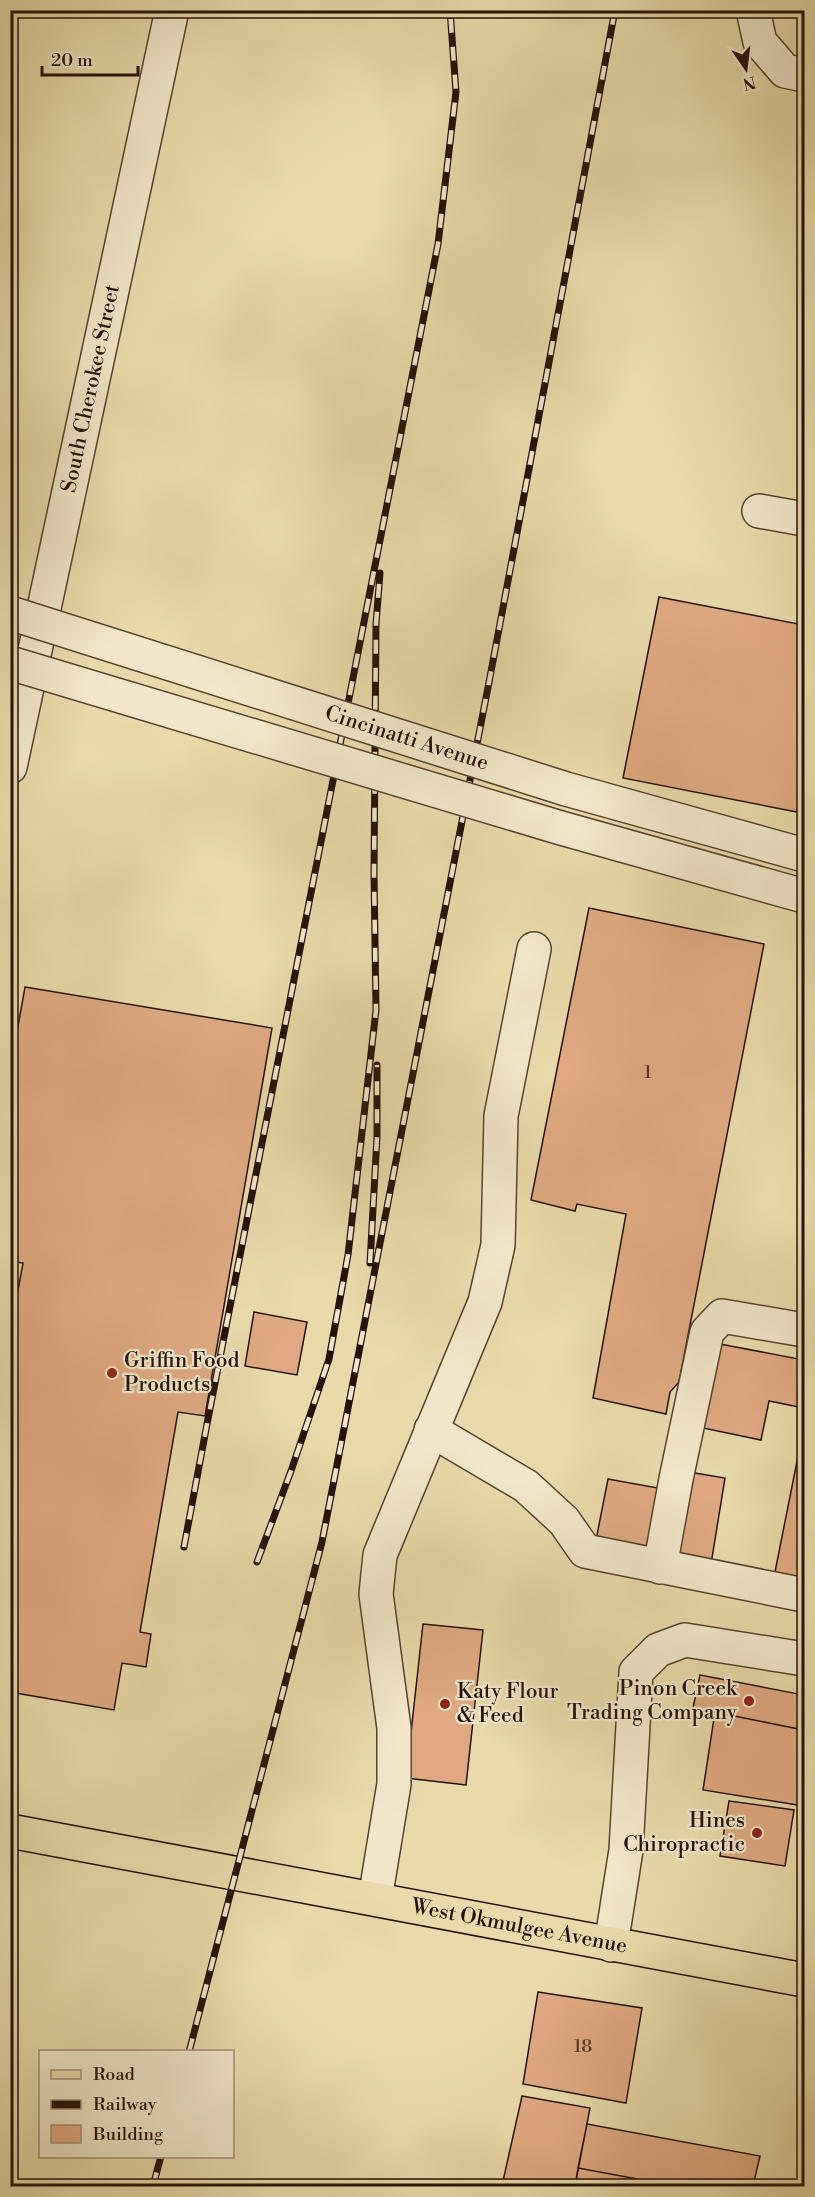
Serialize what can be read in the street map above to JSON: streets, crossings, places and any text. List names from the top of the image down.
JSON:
{
  "streets": {
    "main road": ["West Okmulgee Avenue"],
    "street": ["South Cherokee Street", "Cincinatti Avenue"]
  },
  "places": [
    "Griffin Food Products",
    "Pinon Creek Trading Company",
    "Katy Flour & Feed",
    "Hines Chiropractic"
  ],
  "house_numbers": ["1", "18"],
  "legend": ["Road", "Railway", "Building"],
  "scale_bar": "20 m",
  "north": "bottom"
}
